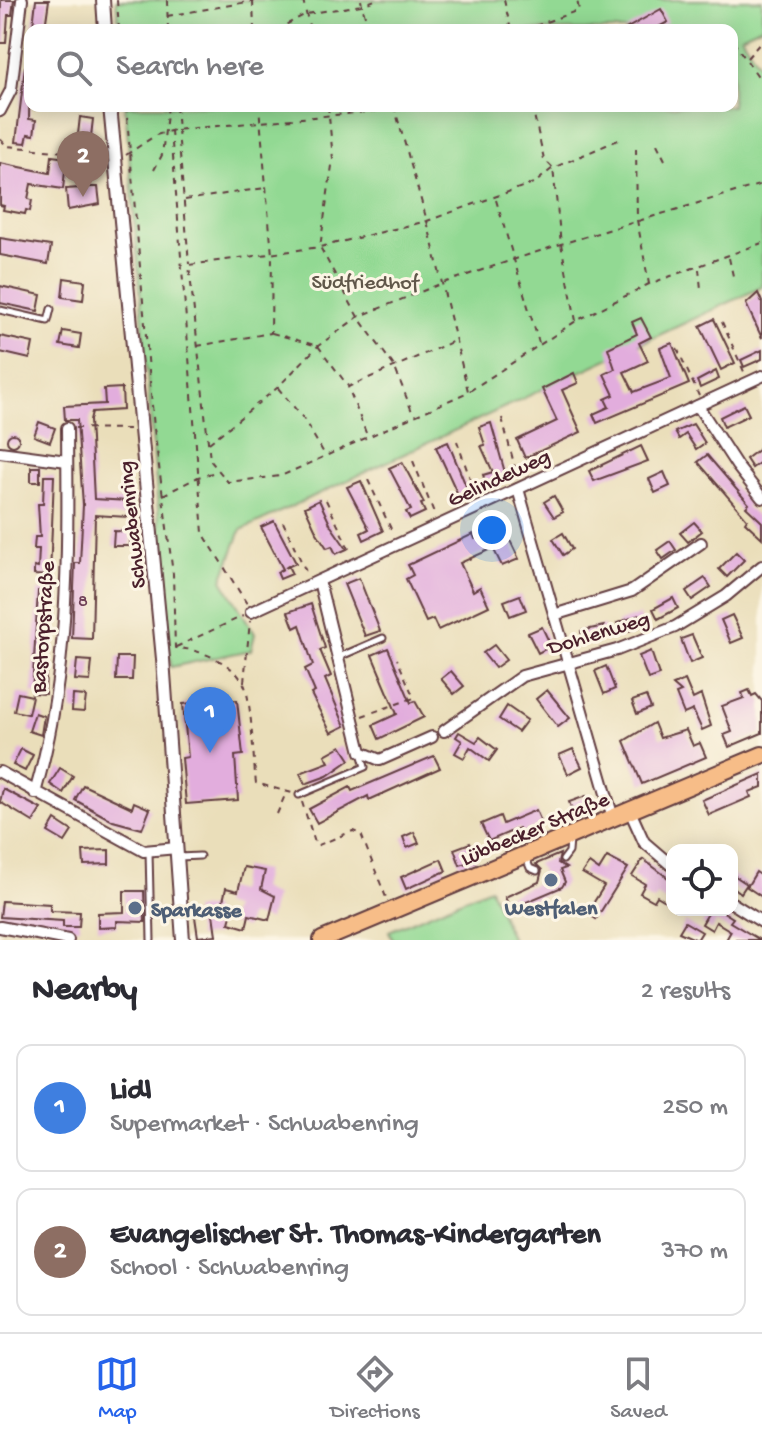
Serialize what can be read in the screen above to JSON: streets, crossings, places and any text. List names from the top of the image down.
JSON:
{
  "streets": {
    "main road": ["Lübbecker Straße"],
    "street": [
      "Gelindeweg",
      "Schwabenring",
      "Bastorpstraße",
      "Dohlenweg"
    ]
  },
  "parks": ["Südfriedhof"],
  "places": ["Westfalen", "Sparkasse"],
  "house_numbers": ["8"],
  "page": {
    "search": "Search here",
    "pins": ["2", "1"],
    "heading": ["Nearby", "2 results"],
    "list": [
      {
        "mark": "1",
        "name": "Lidl",
        "note": "Supermarket · Schwabenring",
        "value": "250 m"
      },
      {
        "mark": "2",
        "name": "Evangelischer St. Thomas-Kindergarten",
        "note": "School · Schwabenring",
        "value": "370 m"
      }
    ],
    "nav": ["Map", "Directions", "Saved"]
  }
}
